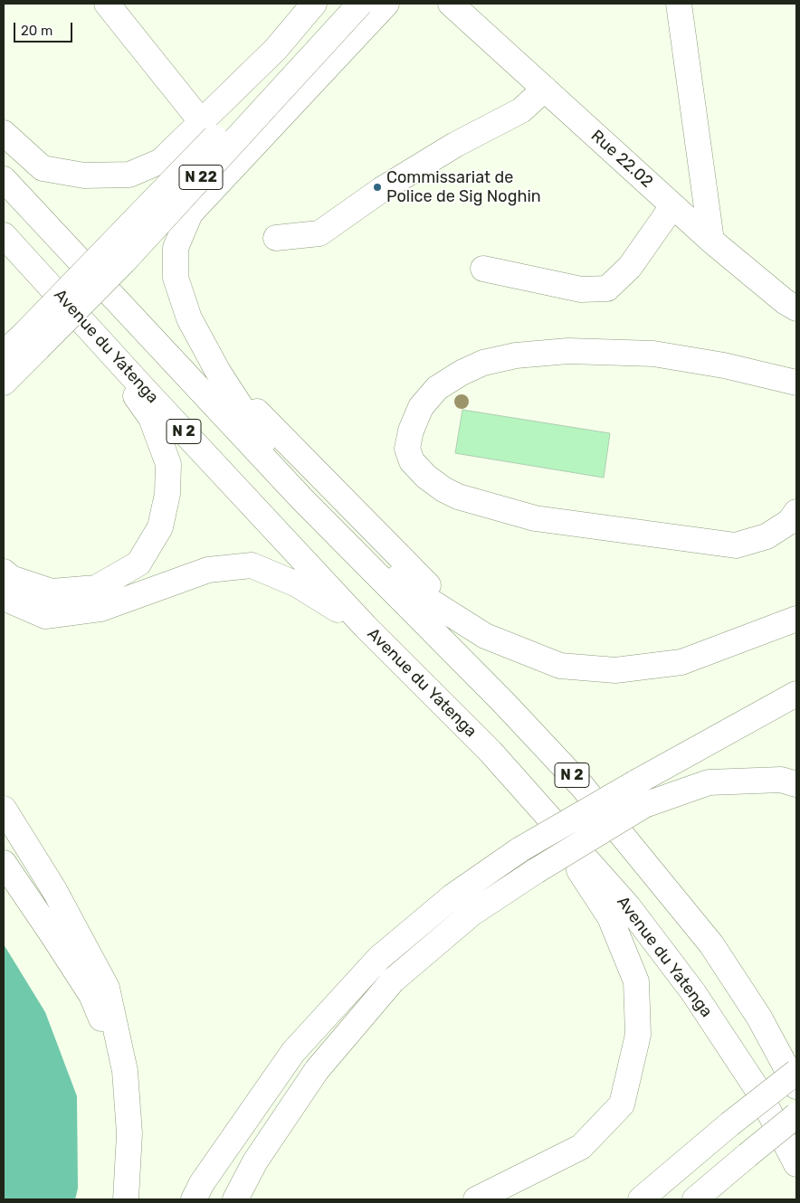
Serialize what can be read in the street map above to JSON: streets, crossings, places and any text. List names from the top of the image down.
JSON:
{
  "streets": {
    "main road": [
      "Rue 22.02",
      "N 22",
      "Avenue du Yatenga",
      "N 2"
    ]
  },
  "places": ["Commissariat de Police de Sig Noghin"],
  "scale_bar": "20 m"
}
